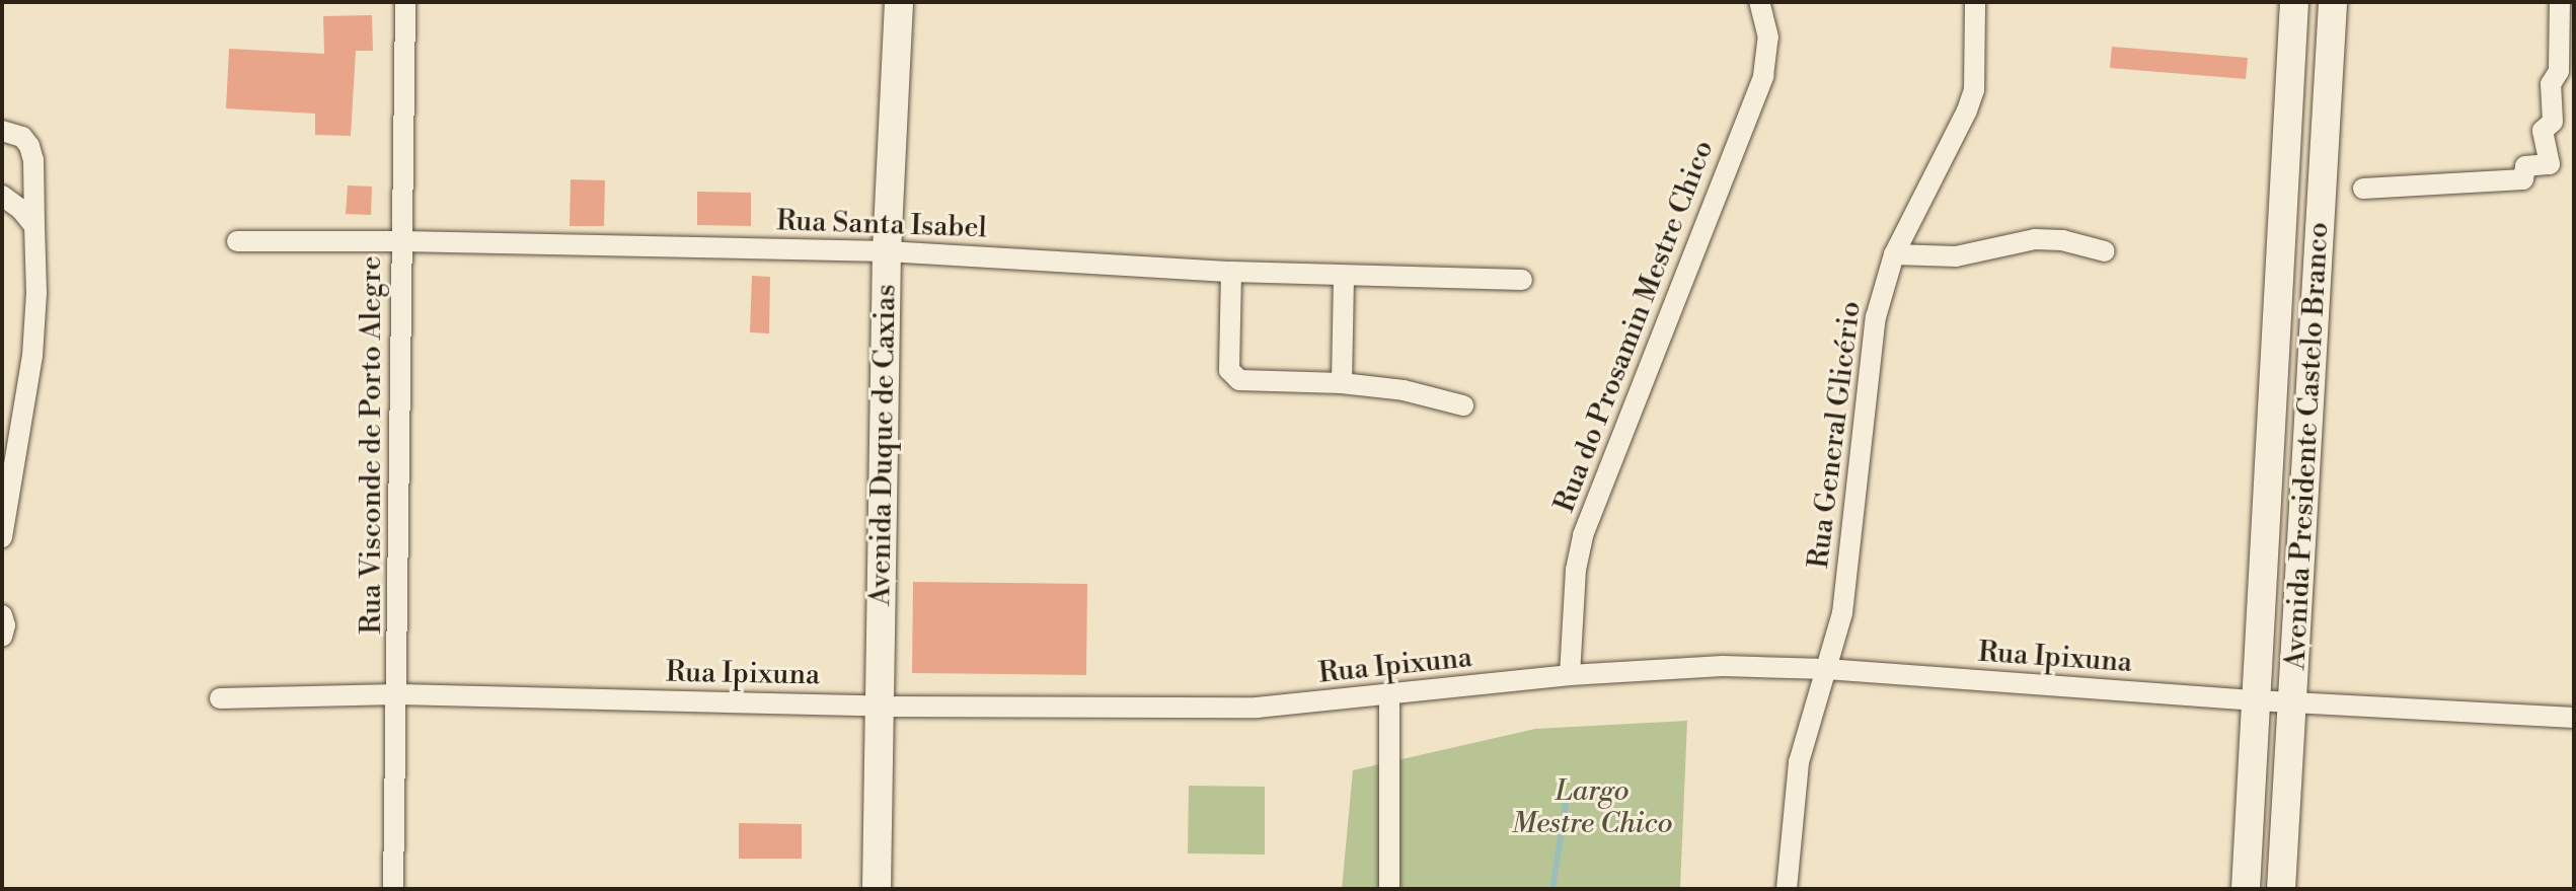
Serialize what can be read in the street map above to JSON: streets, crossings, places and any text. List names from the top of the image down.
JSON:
{
  "streets": {
    "main road": ["Avenida Duque de Caxias", "Avenida Presidente Castelo Branco"],
    "street": [
      "Rua Santa Isabel",
      "Rua do Prosamin Mestre Chico",
      "Rua General Glicério",
      "Rua Visconde de Porto Alegre",
      "Rua Ipixuna"
    ]
  },
  "crossings": [
    ["Rua Santa Isabel", "Rua Visconde de Porto Alegre"],
    ["Rua Santa Isabel", "Avenida Duque de Caxias"],
    ["Rua do Prosamin Mestre Chico", "Rua Ipixuna"],
    ["Rua General Glicério", "Rua Ipixuna"],
    ["Rua Visconde de Porto Alegre", "Rua Ipixuna"],
    ["Avenida Duque de Caxias", "Rua Ipixuna"],
    ["Avenida Presidente Castelo Branco", "Rua Ipixuna"]
  ],
  "parks": ["Largo Mestre Chico"]
}
